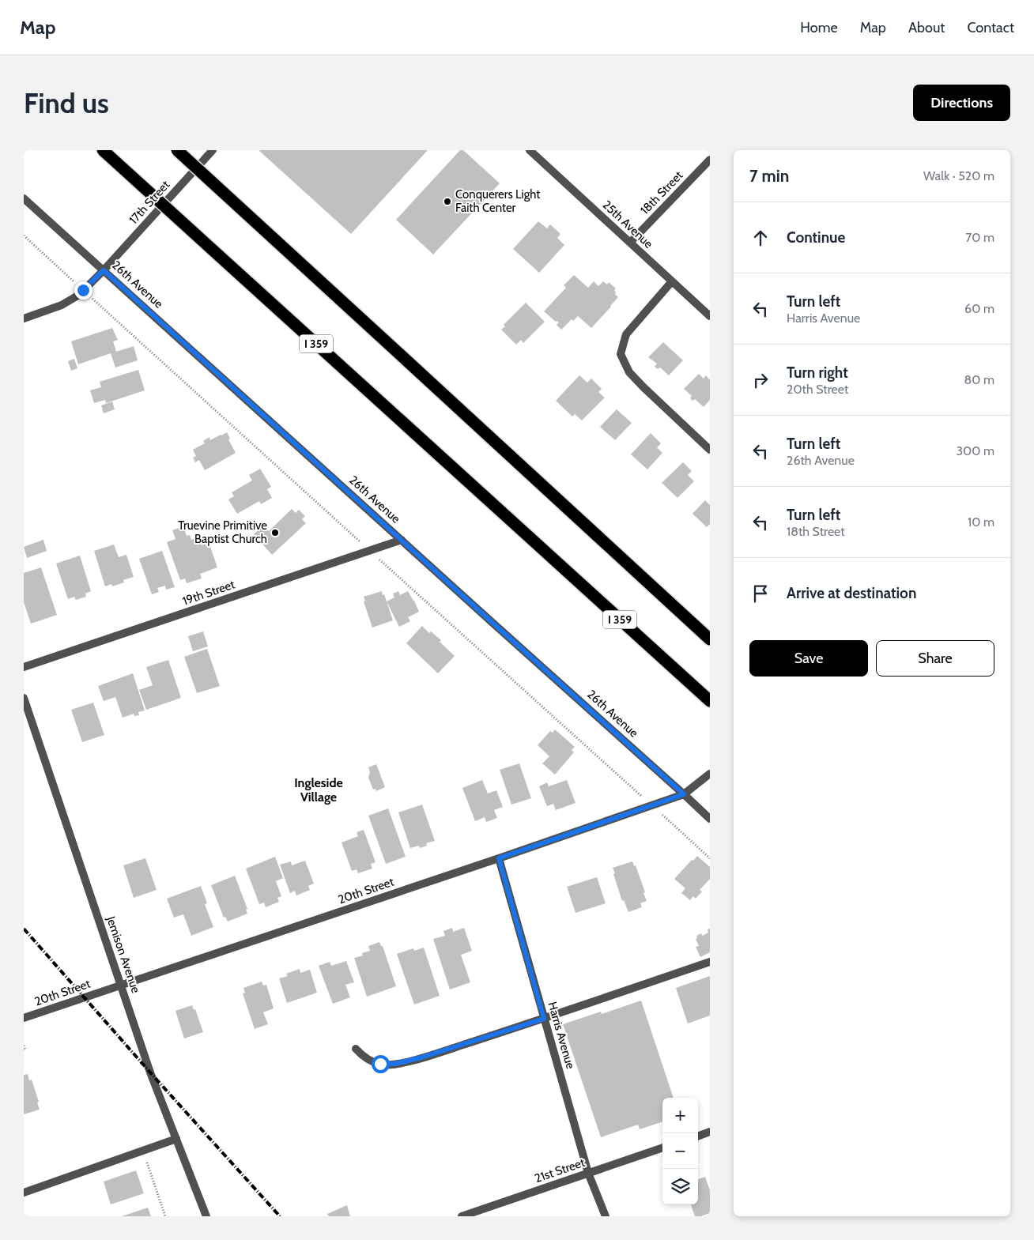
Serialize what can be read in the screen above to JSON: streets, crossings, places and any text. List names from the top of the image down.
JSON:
{
  "streets": {
    "highway": ["I 359"],
    "street": [
      "18th Street",
      "17th Street",
      "25th Avenue",
      "26th Avenue",
      "19th Street",
      "20th Street",
      "Jemison Avenue",
      "Harris Avenue",
      "21st Street"
    ]
  },
  "crossings": [
    ["18th Street", "25th Avenue"],
    ["17th Street", "26th Avenue"],
    ["26th Avenue", "19th Street"],
    ["26th Avenue", "20th Street"],
    ["20th Street", "Jemison Avenue"],
    ["20th Street", "Harris Avenue"],
    ["Harris Avenue", "21st Street"]
  ],
  "districts": ["Ingleside Village"],
  "places": ["Conquerers Light Faith Center", "Truevine Primitive Baptist Church"],
  "page": {
    "header": "Map",
    "nav": [
      "Home",
      "Map",
      "About",
      "Contact"
    ],
    "buttons": [
      "Directions",
      ["Save", "Share"]
    ],
    "title": "Find us",
    "heading": ["7 min", "Walk · 520 m"],
    "list": [
      ["Continue", "70 m"],
      ["Turn left", "Harris Avenue", "60 m"],
      ["Turn right", "20th Street", "80 m"],
      ["Turn left", "26th Avenue", "300 m"],
      ["Turn left", "18th Street", "10 m"],
      "Arrive at destination"
    ],
    "map_buttons": ["+", "−"]
  }
}
